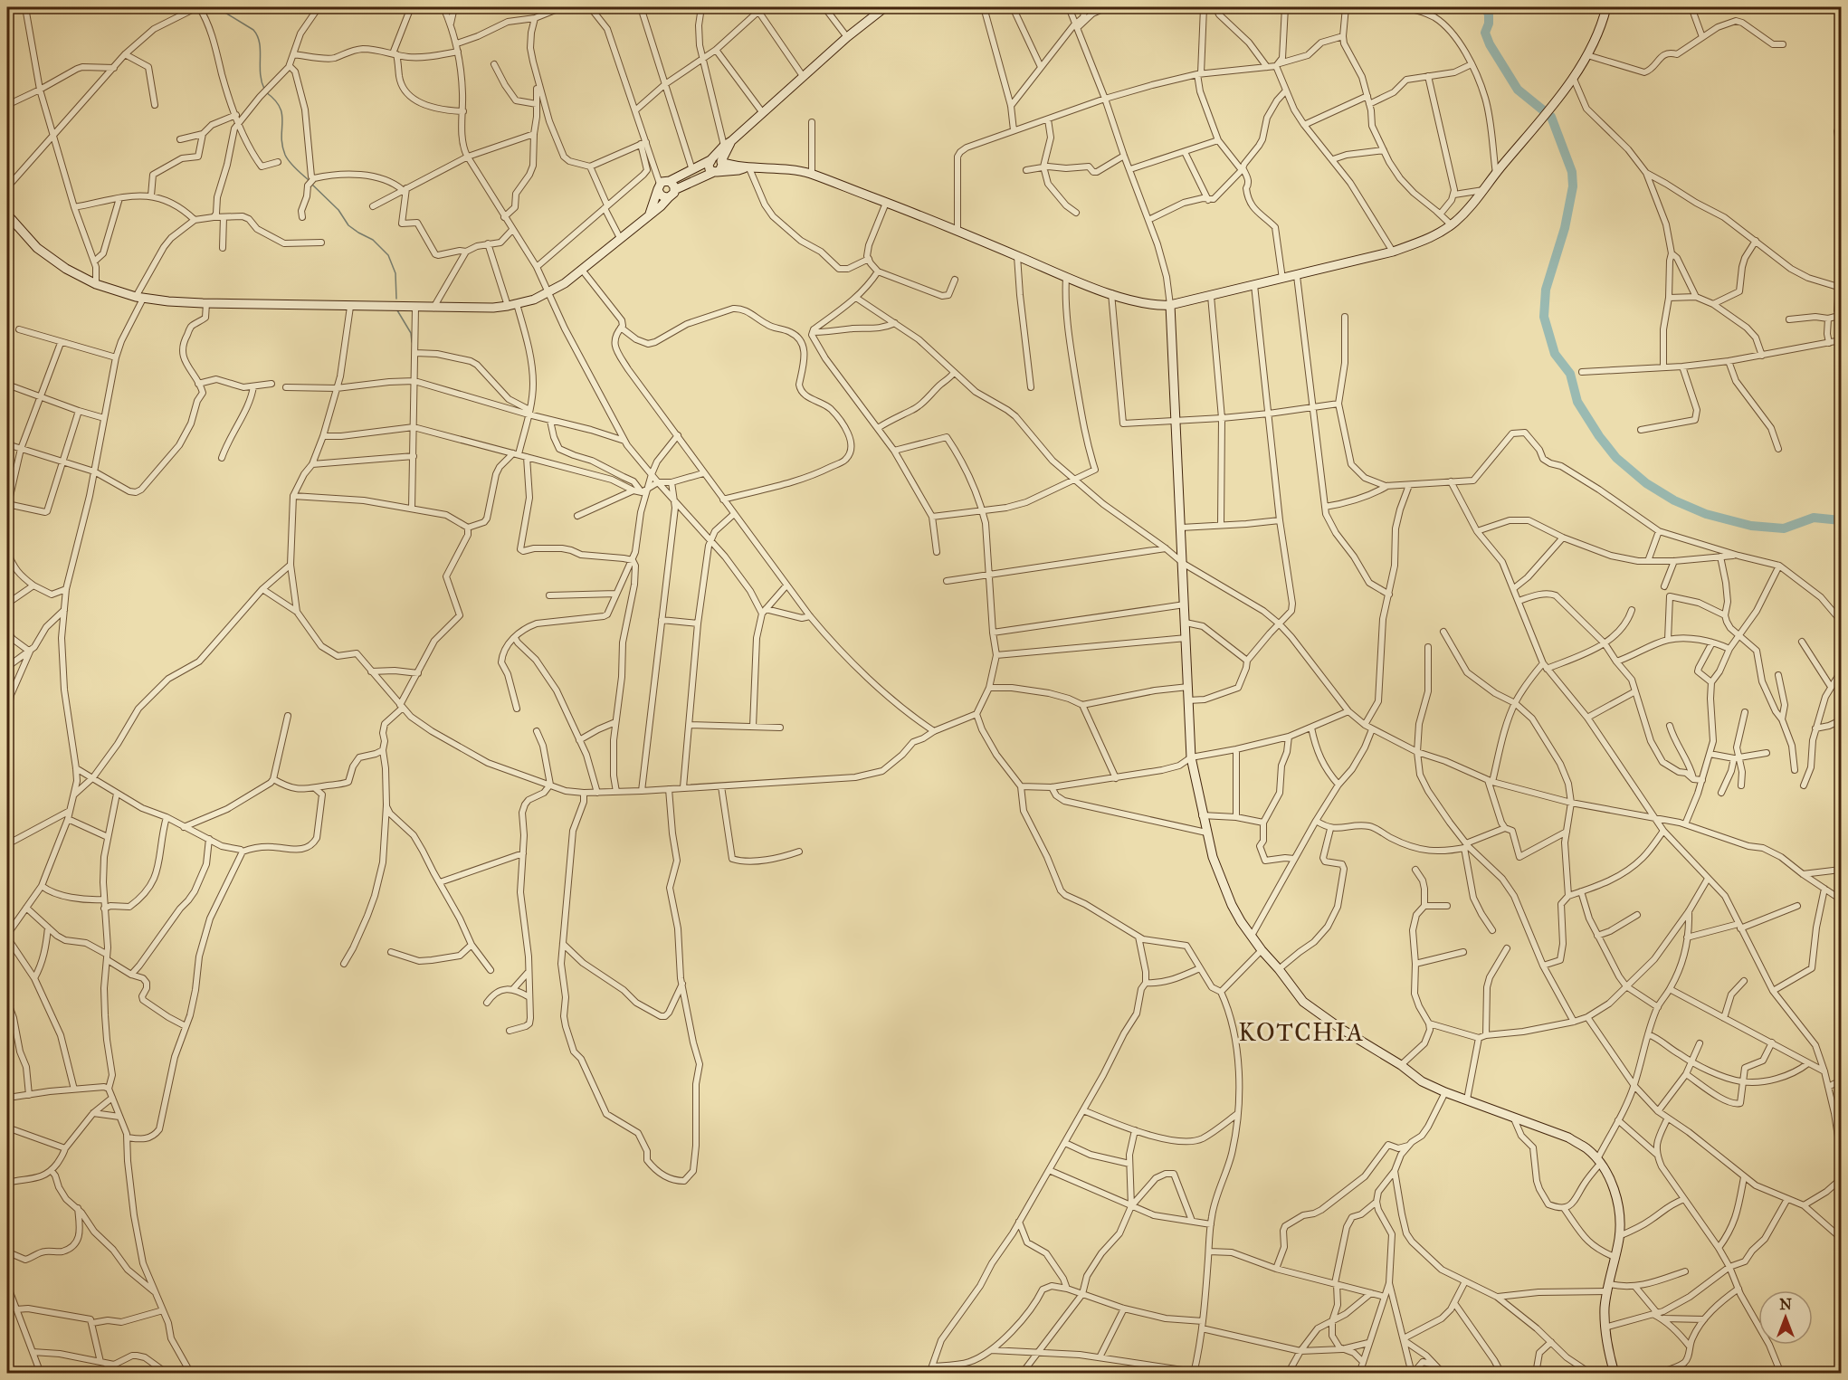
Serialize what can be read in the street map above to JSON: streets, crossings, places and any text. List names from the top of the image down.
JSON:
{
  "districts": ["KOTCHIA"],
  "north": "top"
}
